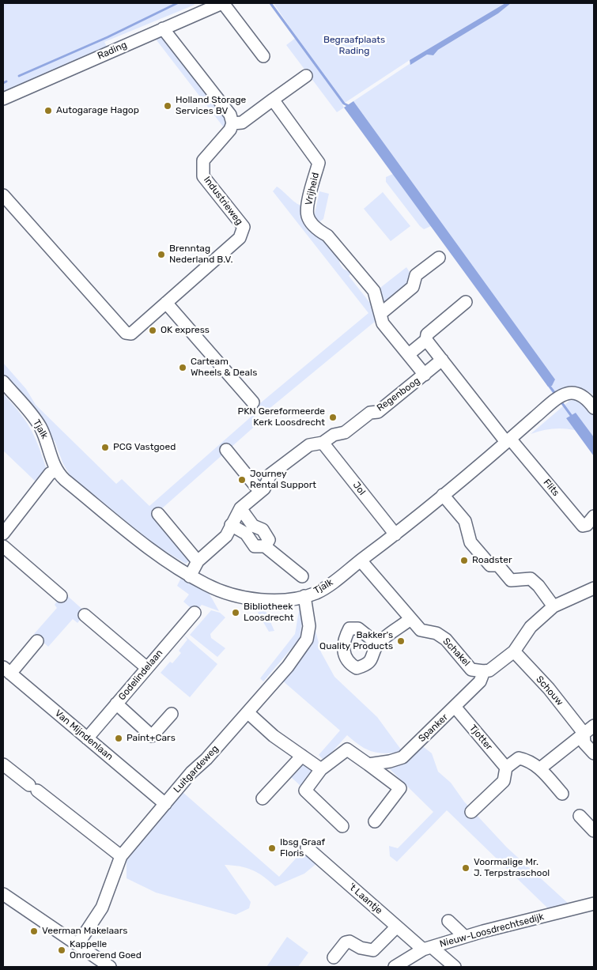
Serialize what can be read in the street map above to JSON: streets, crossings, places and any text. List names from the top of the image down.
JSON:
{
  "streets": {
    "street": [
      "Rading",
      "Vrijheid",
      "Industrieweg",
      "Regenboog",
      "Tjalk",
      "Flits",
      "Jol",
      "Schakel",
      "Godelindelaan",
      "Schouw",
      "Spanker",
      "Van Mijndenlaan",
      "Tjotter",
      "Luitgardeweg",
      "'t Laantje",
      "Nieuw-Loosdrechtsedijk"
    ]
  },
  "crossings": [
    ["Vrijheid", "Regenboog"],
    ["Regenboog", "Tjalk"],
    ["Regenboog", "Jol"],
    ["Tjalk", "Flits"],
    ["Tjalk", "Jol"],
    ["Tjalk", "Schakel"],
    ["Tjalk", "Luitgardeweg"],
    ["Schakel", "Spanker"],
    ["Godelindelaan", "Van Mijndenlaan"],
    ["Spanker", "Tjotter"],
    ["Van Mijndenlaan", "Luitgardeweg"],
    ["'t Laantje", "Nieuw-Loosdrechtsedijk"]
  ],
  "parks": ["Begraafplaats Rading"],
  "places": [
    "Holland Storage Services BV",
    "Autogarage Hagop",
    "Brenntag Nederland B.V.",
    "OK express",
    "Carteam Wheels & Deals",
    "PKN Gereformeerde Kerk Loosdrecht",
    "PCG Vastgoed",
    "Journey Rental Support",
    "Roadster",
    "Bibliotheek Loosdrecht",
    "Bakker's Quality Products",
    "Paint+Cars",
    "Ibsg Graaf Floris",
    "Voormalige Mr. J. Terpstraschool",
    "Veerman Makelaars",
    "Kappelle Onroerend Goed"
  ]
}
